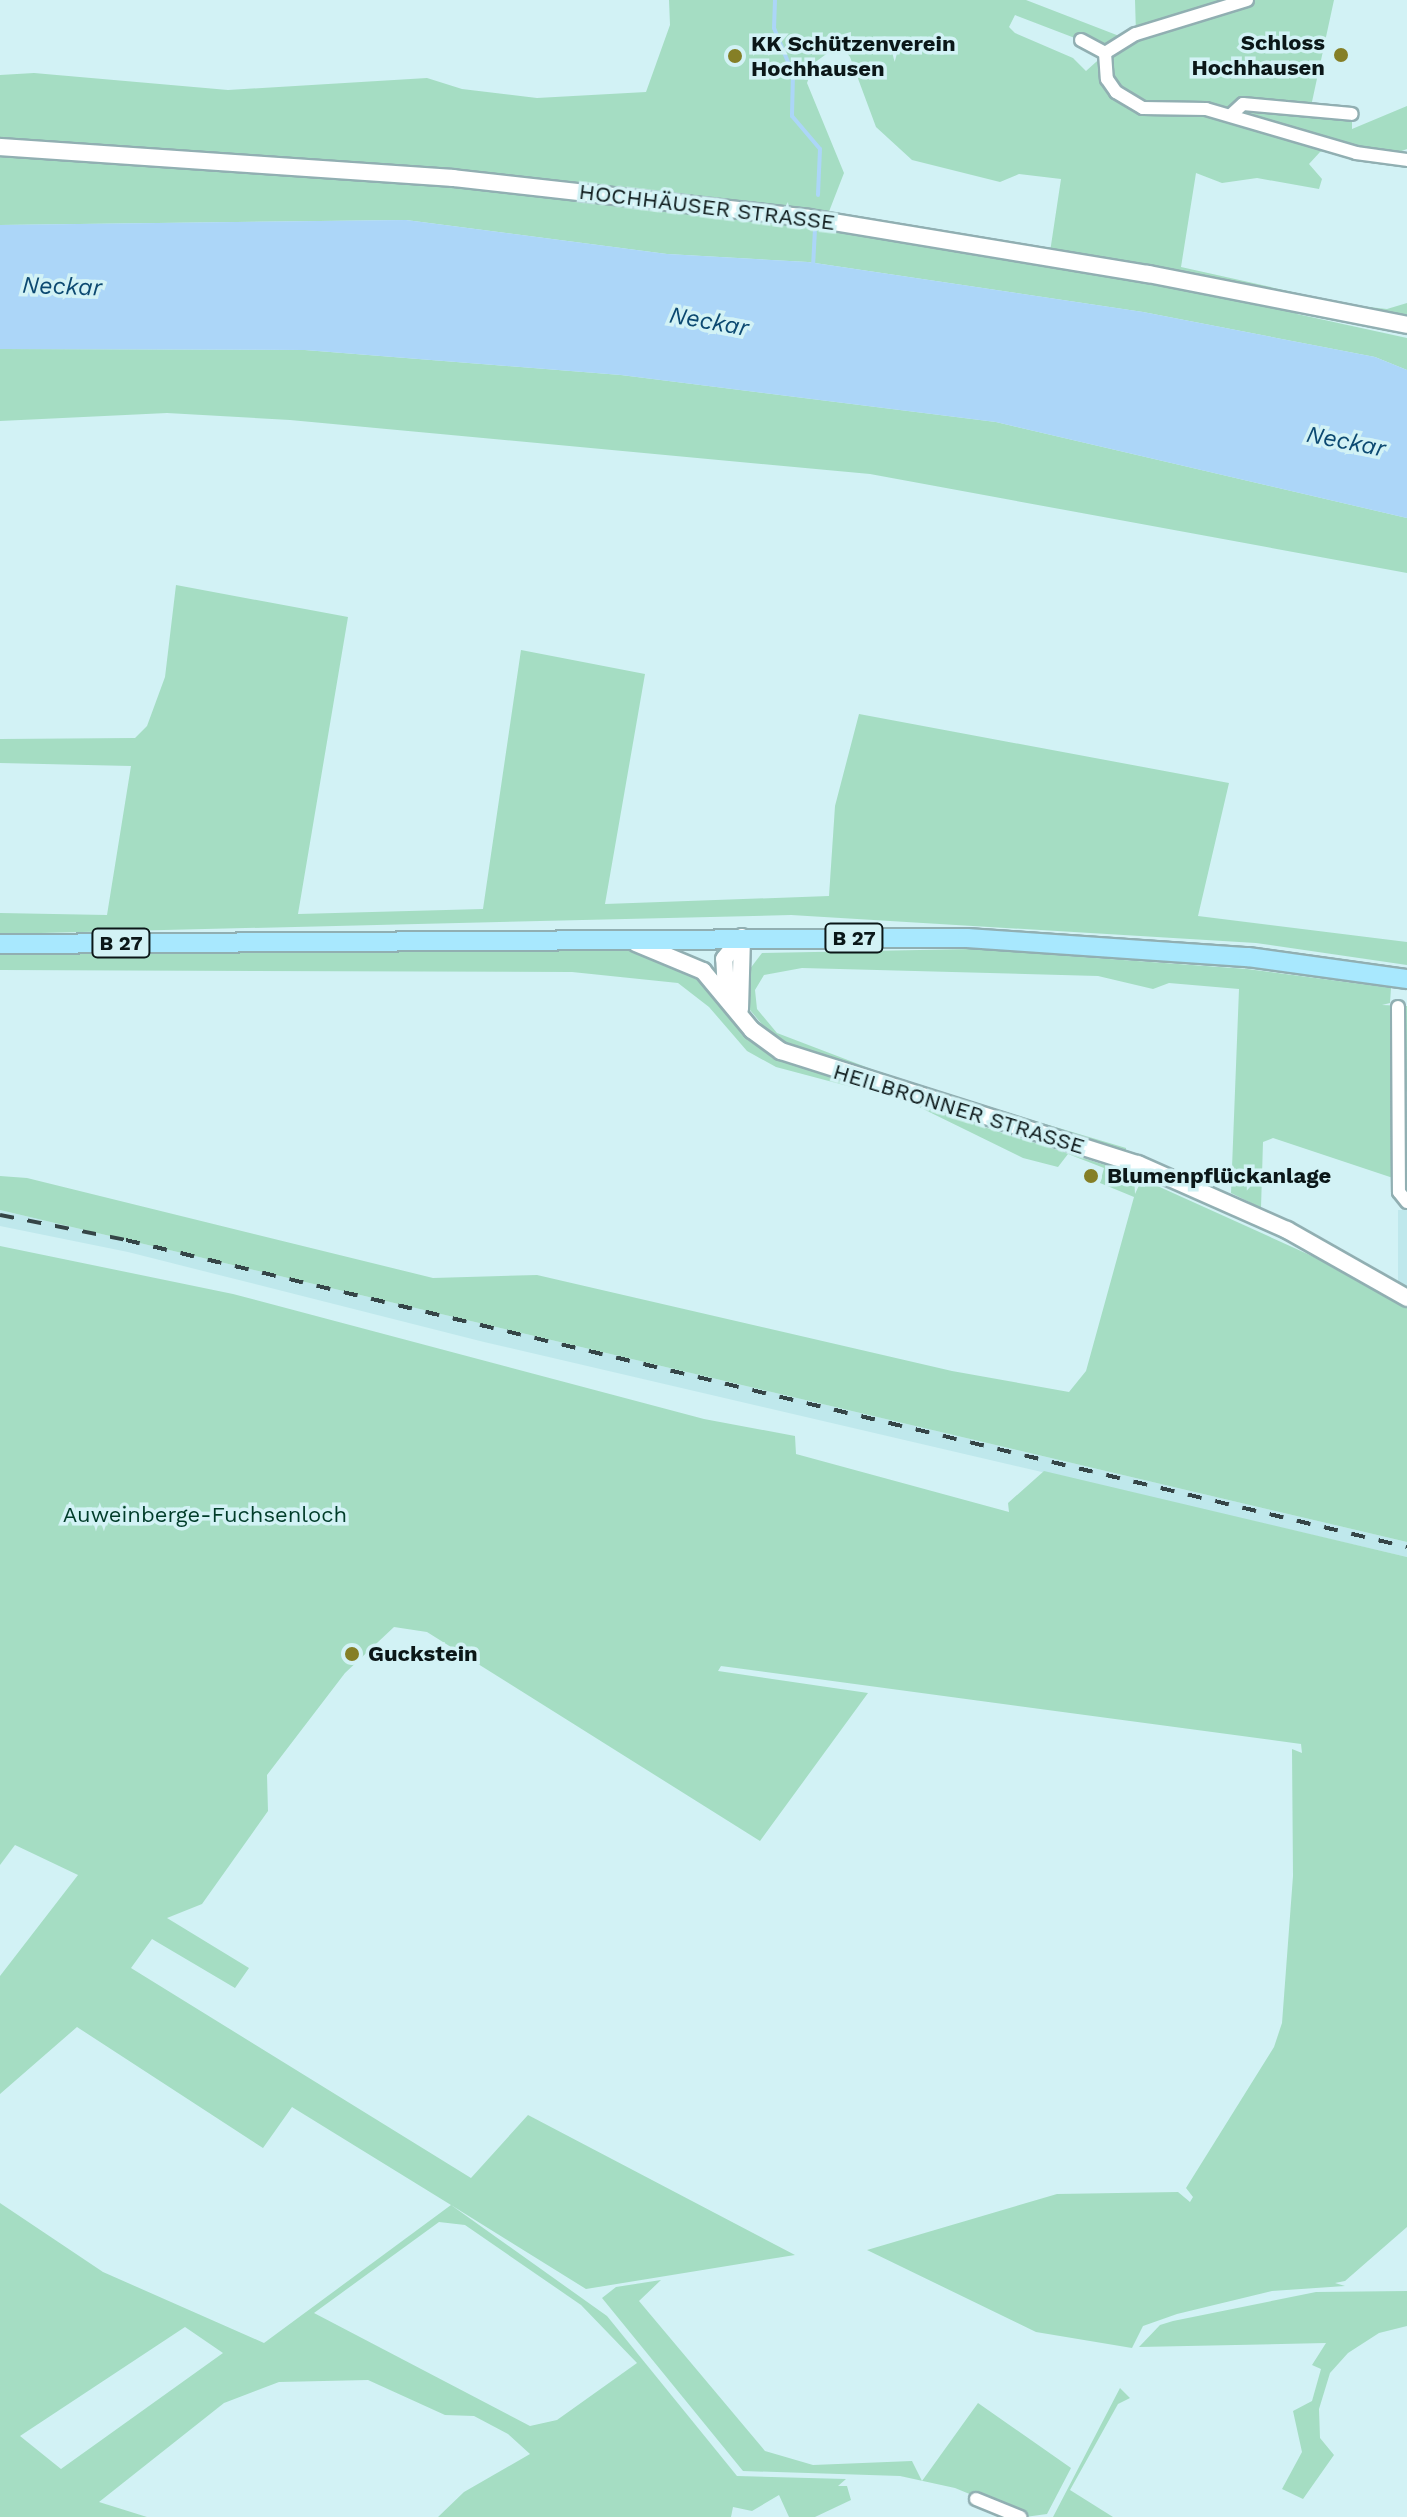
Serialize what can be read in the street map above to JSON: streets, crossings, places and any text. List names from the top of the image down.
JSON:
{
  "streets": {
    "main road": ["HOCHHÄUSER STRASSE", "B 27", "HEILBRONNER STRASSE"]
  },
  "crossings": [
    ["B 27", "HEILBRONNER STRASSE"]
  ],
  "water": ["Neckar"],
  "parks": ["Auweinberge-Fuchsenloch"],
  "places": [
    "Schloss Hochhausen",
    "KK Schützenverein Hochhausen",
    "Blumenpflückanlage",
    "Guckstein"
  ]
}
